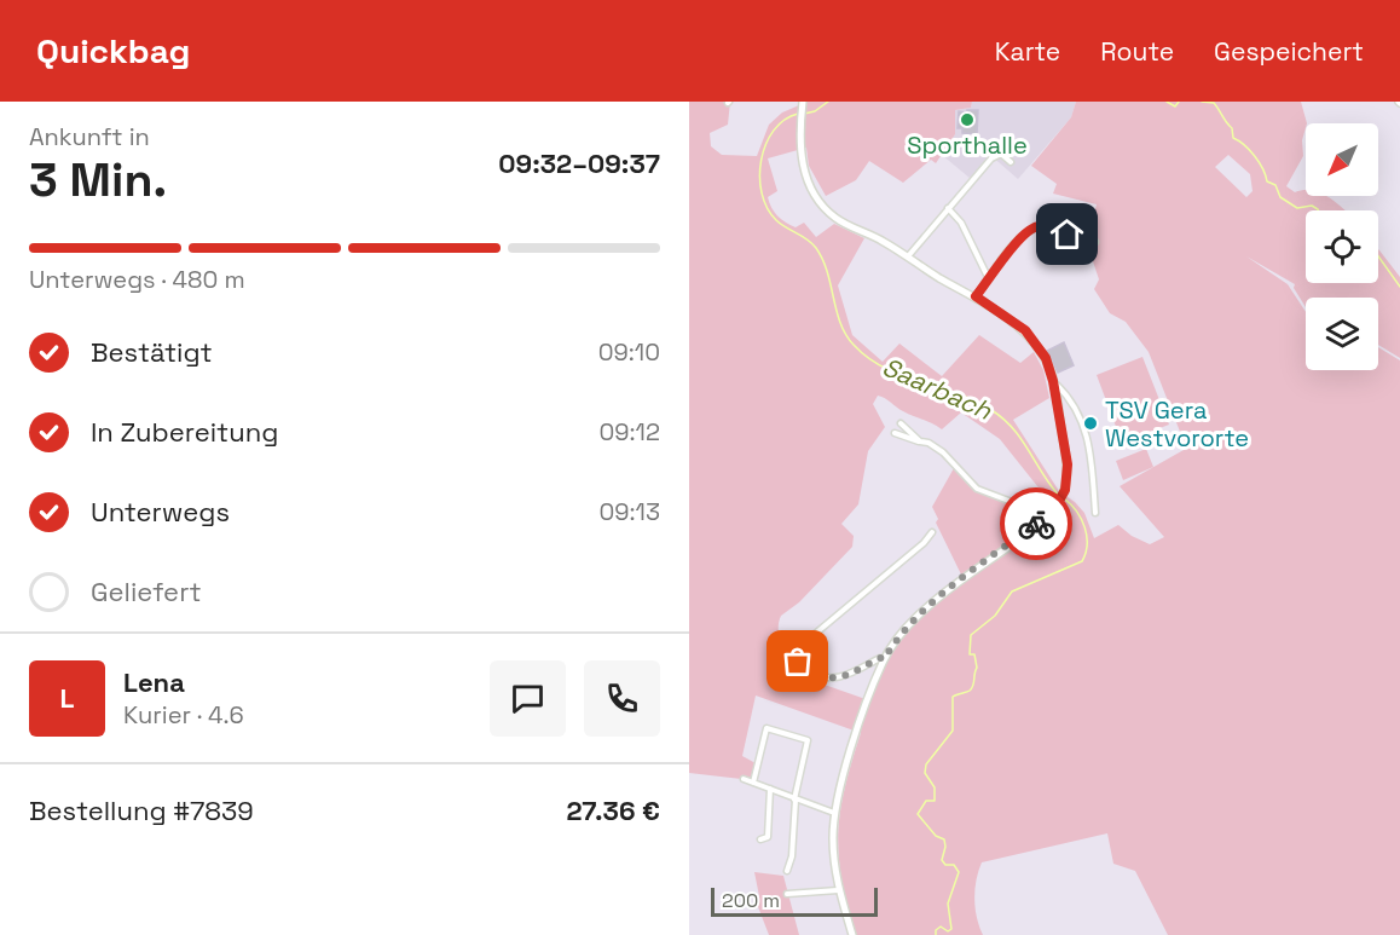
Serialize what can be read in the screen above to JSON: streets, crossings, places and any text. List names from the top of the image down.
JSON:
{
  "water": ["Saarbach"],
  "places": ["Sporthalle", "TSV Gera Westvororte"],
  "scale_bar": "200 m",
  "north": "bottom left",
  "page": {
    "header": "Quickbag",
    "nav": ["Karte", "Route", "Gespeichert"],
    "heading": ["3 Min.", "Ankunft in", "09:32–09:37"],
    "panel": [
      "Lena",
      "Kurier · 4.6",
      "Bestellung #7839",
      "27.36 €"
    ],
    "bar": "Unterwegs · 480 m",
    "list": [
      ["Bestätigt", "09:10"],
      ["In Zubereitung", "09:12"],
      ["Unterwegs", "09:13"],
      "Geliefert"
    ],
    "round": "L",
    "scale": "200 m"
  }
}
